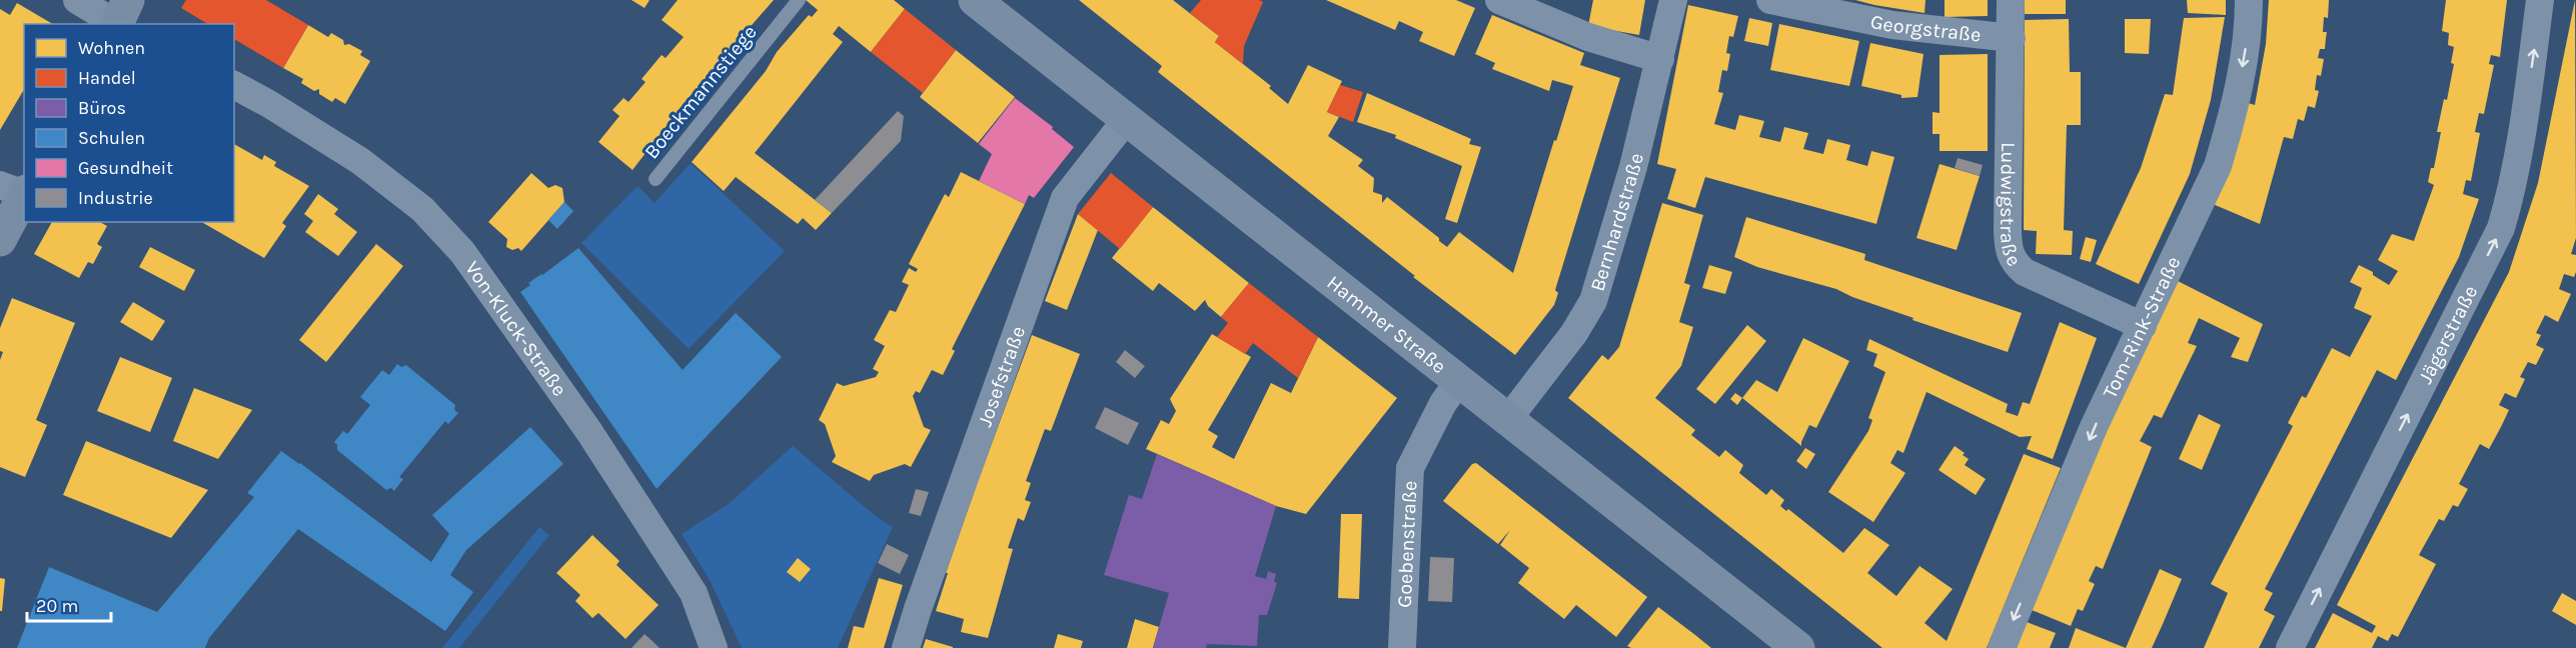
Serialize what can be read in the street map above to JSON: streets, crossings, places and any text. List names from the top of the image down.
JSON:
{
  "streets": {
    "main road": ["Hammer Straße"],
    "street": [
      "Georgstraße",
      "Ludwigstraße",
      "Bernhardstraße",
      "Von-Kluck-Straße",
      "Tom-Rink-Straße",
      "Jägerstraße",
      "Josefstraße",
      "Goebenstraße"
    ],
    "lane": ["Boeckmannstiege"]
  },
  "crossings": [
    ["Georgstraße", "Ludwigstraße"],
    ["Ludwigstraße", "Tom-Rink-Straße"],
    ["Bernhardstraße", "Hammer Straße"],
    ["Hammer Straße", "Josefstraße"],
    ["Hammer Straße", "Goebenstraße"]
  ],
  "one_way": ["Tom-Rink-Straße", "Jägerstraße"],
  "legend": [
    "Wohnen",
    "Handel",
    "Büros",
    "Schulen",
    "Gesundheit",
    "Industrie"
  ],
  "scale_bar": "20 m"
}
